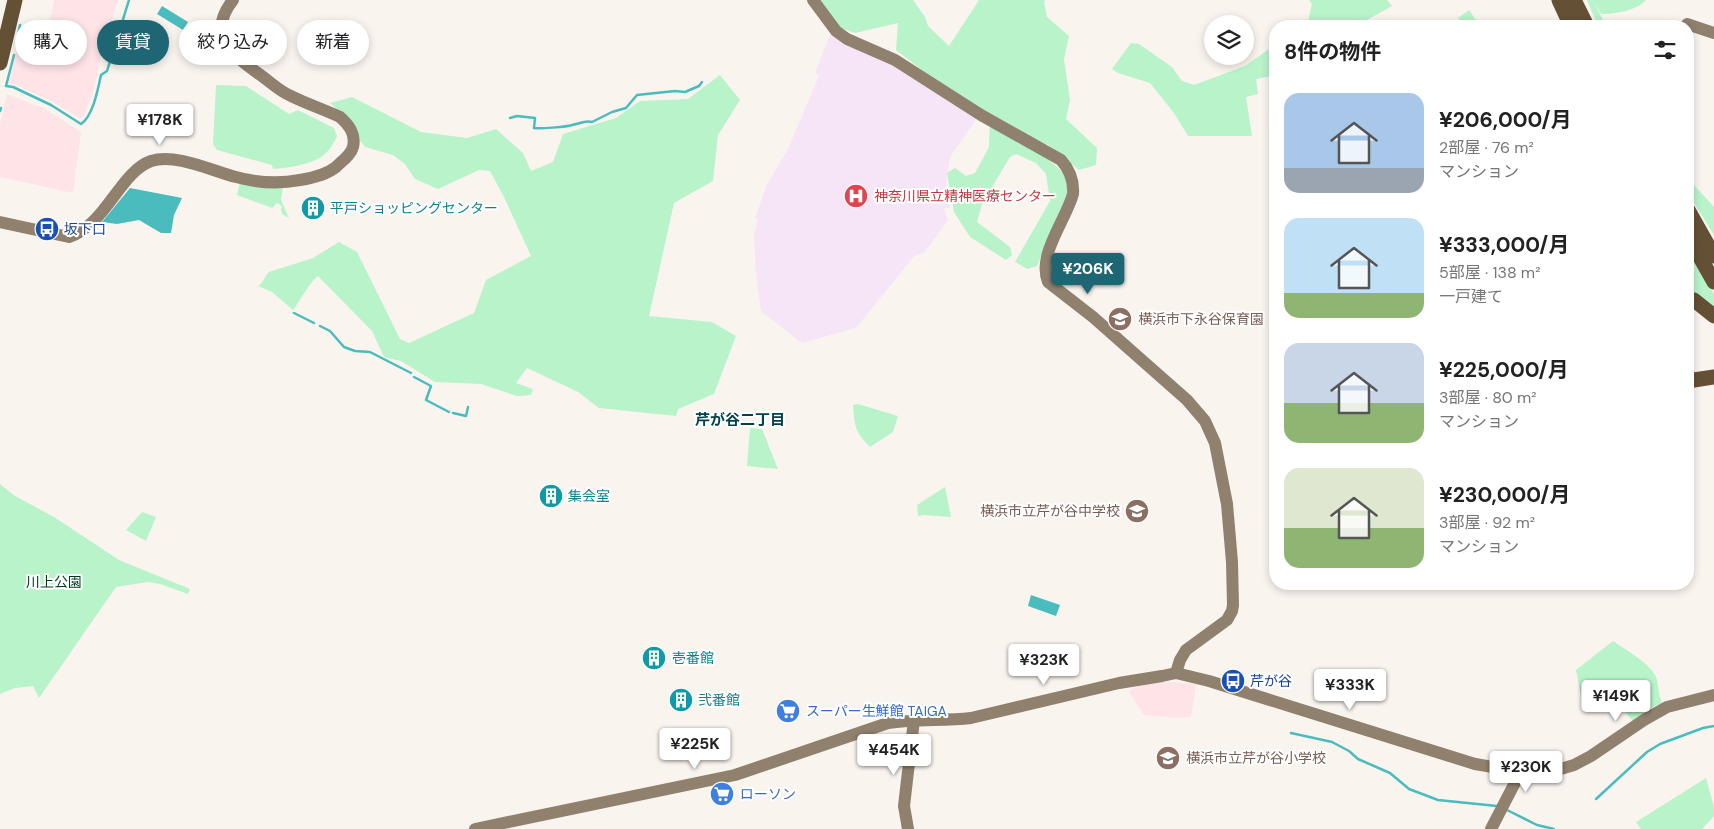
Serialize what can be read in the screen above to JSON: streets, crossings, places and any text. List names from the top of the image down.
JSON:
{
  "districts": ["芹が谷二丁目"],
  "parks": ["川上公園"],
  "places": {
    "hospital": ["神奈川県立精神医療センター"],
    "building": [
      "平戸ショッピングセンター",
      "集会室",
      "壱番館",
      "弐番館"
    ],
    "bus stop": ["坂下口", "芹が谷"],
    "school or university": ["横浜市下永谷保育園", "横浜市立芹が谷中学校", "横浜市立芹が谷小学校"],
    "supermarket": ["スーパー生鮮館 TAIGA", "ローソン"]
  },
  "page": {
    "chip": [
      "購入",
      "賃貸",
      "絞り込み",
      "新着"
    ],
    "heading": "8件の物件",
    "list": [
      {
        "name": "¥206,000/月",
        "note": "2部屋 · 76 m² · マンション"
      },
      {
        "name": "¥333,000/月",
        "note": "5部屋 · 138 m² · 一戸建て"
      },
      {
        "name": "¥225,000/月",
        "note": "3部屋 · 80 m² · マンション"
      },
      {
        "name": "¥230,000/月",
        "note": "3部屋 · 92 m² · マンション"
      }
    ],
    "price": [
      "¥178K",
      "¥206K",
      "¥323K",
      "¥333K",
      "¥149K",
      "¥225K",
      "¥454K",
      "¥230K"
    ]
  }
}
